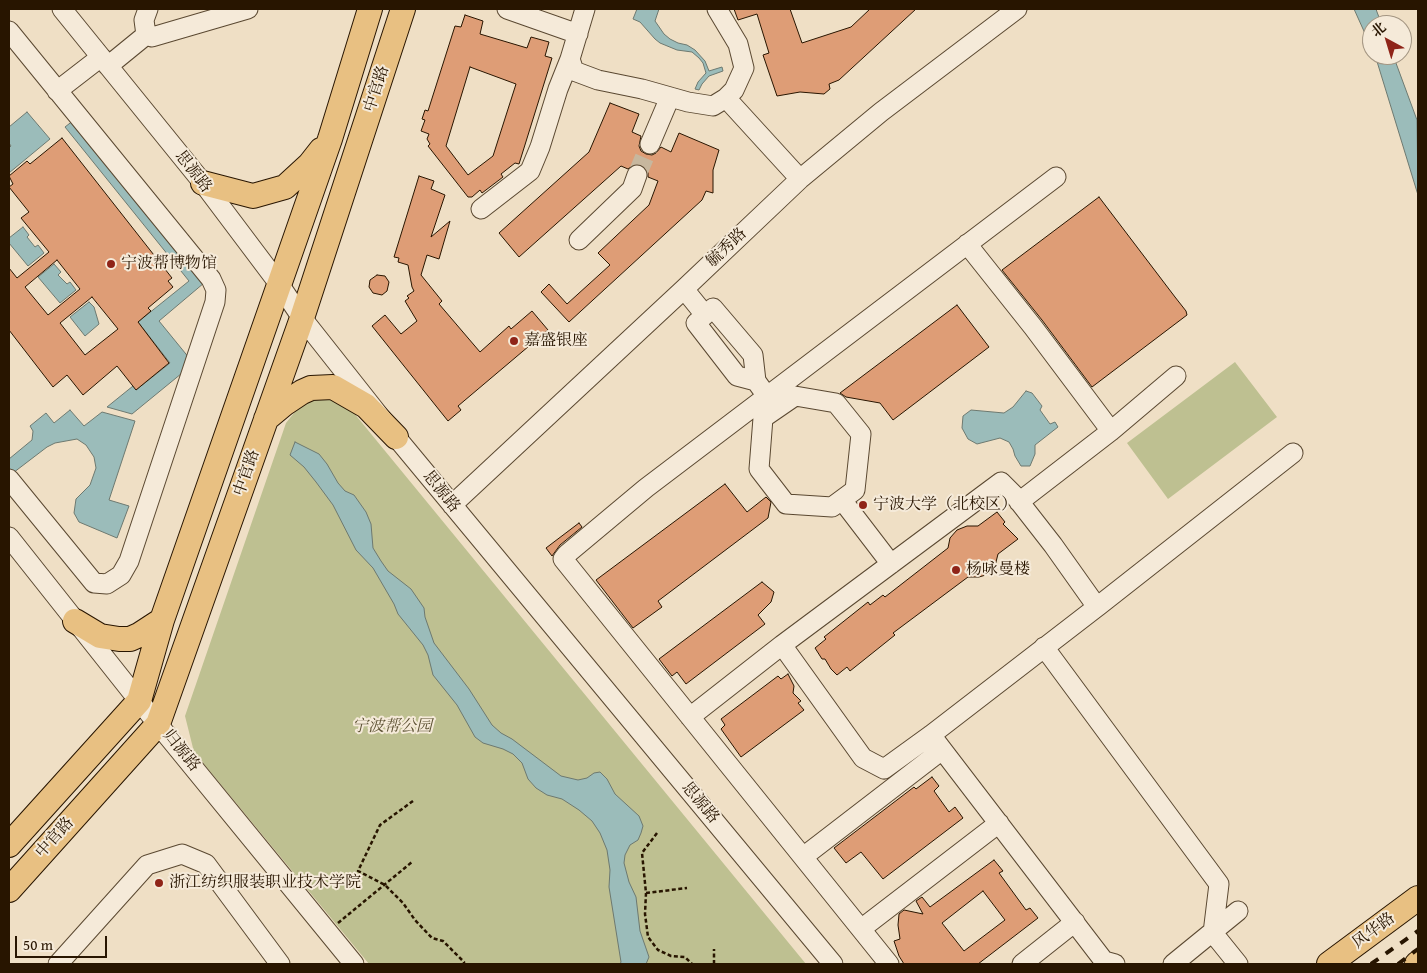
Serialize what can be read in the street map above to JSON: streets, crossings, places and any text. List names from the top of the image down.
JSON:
{
  "streets": {
    "main road": ["中官路", "风华路"],
    "street": ["思源路", "毓秀路", "归源路"]
  },
  "crossings": [
    ["中官路", "思源路"],
    ["中官路", "归源路"],
    ["思源路", "毓秀路"]
  ],
  "parks": ["宁波帮公园"],
  "places": [
    "宁波帮博物馆",
    "嘉盛银座",
    "宁波大学（北校区）",
    "杨咏曼楼",
    "浙江纺织服装职业技术学院"
  ],
  "scale_bar": "50 m",
  "north": "top left"
}
